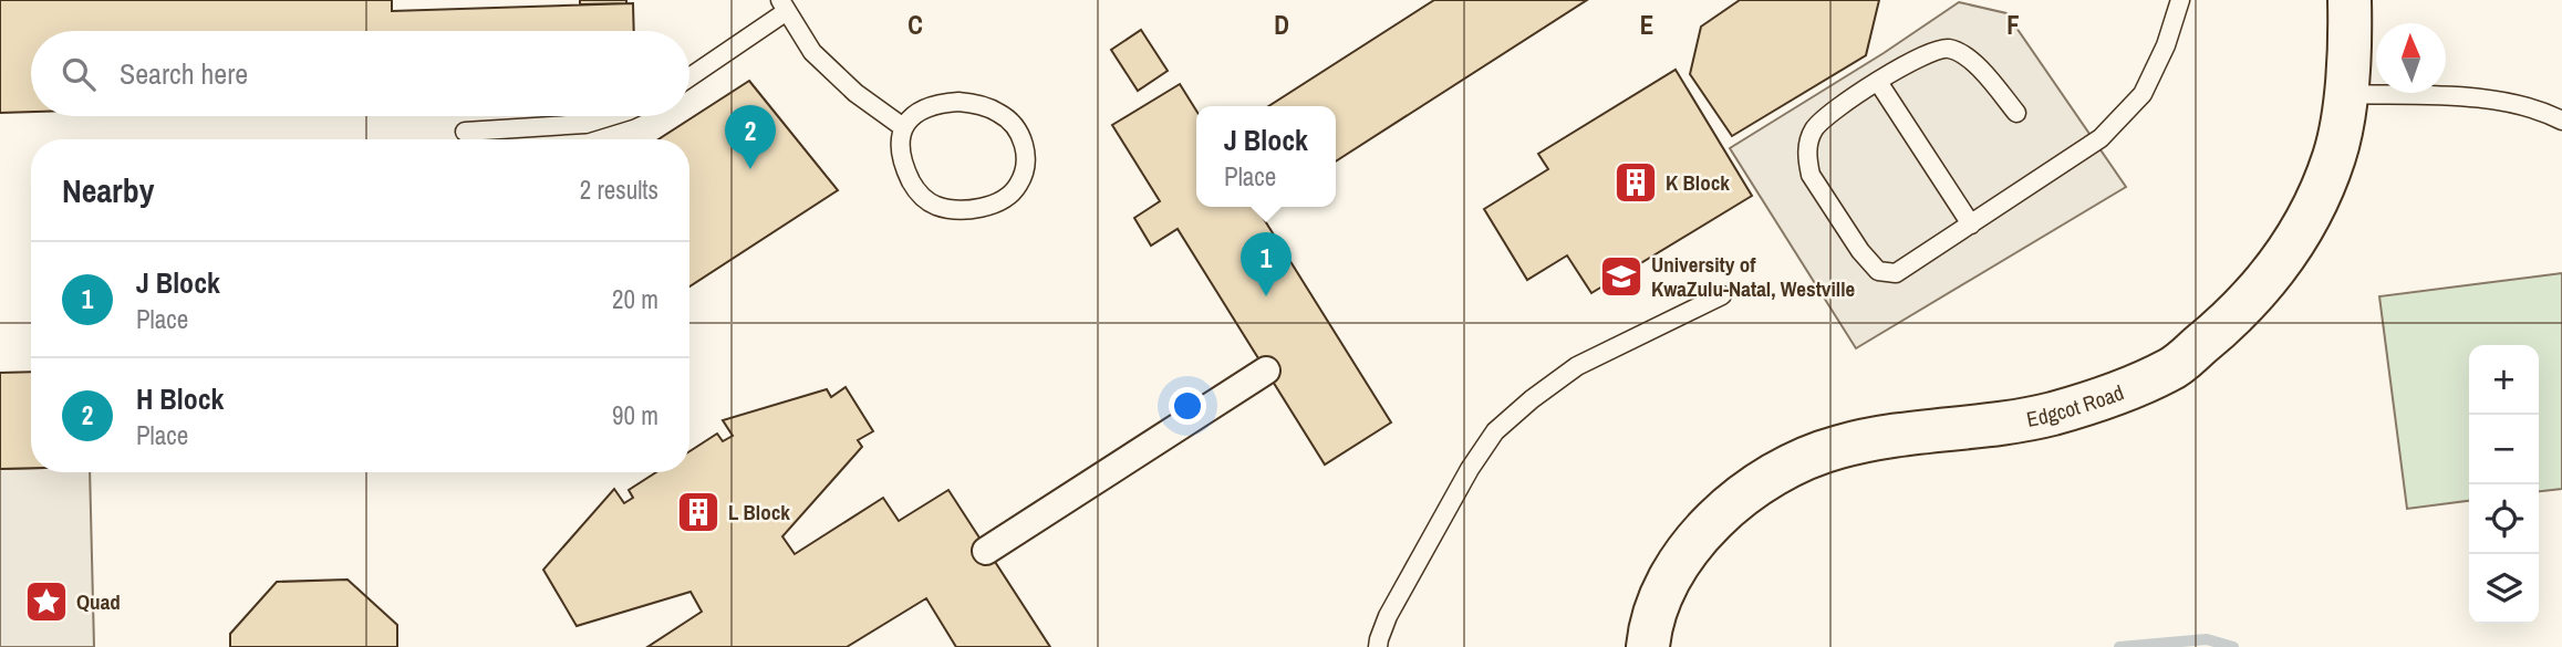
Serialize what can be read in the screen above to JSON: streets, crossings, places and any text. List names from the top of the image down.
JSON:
{
  "streets": {
    "street": ["Edgcot Road"]
  },
  "places": {
    "building": ["K Block", "L Block"],
    "school or university": ["University of KwaZulu-Natal, Westville"],
    "place": ["Quad"]
  },
  "north": "top",
  "page": {
    "search": "Search here",
    "pins": ["2", "1"],
    "popup": ["J Block", "Place"],
    "heading": ["Nearby", "2 results"],
    "list": [
      {
        "mark": "1",
        "name": "J Block",
        "note": "Place",
        "value": "20 m"
      },
      {
        "mark": "2",
        "name": "H Block",
        "note": "Place",
        "value": "90 m"
      }
    ],
    "map_buttons": ["+", "−"]
  },
  "grid": {
    "columns": [
      "C",
      "D",
      "E",
      "F"
    ]
  }
}
